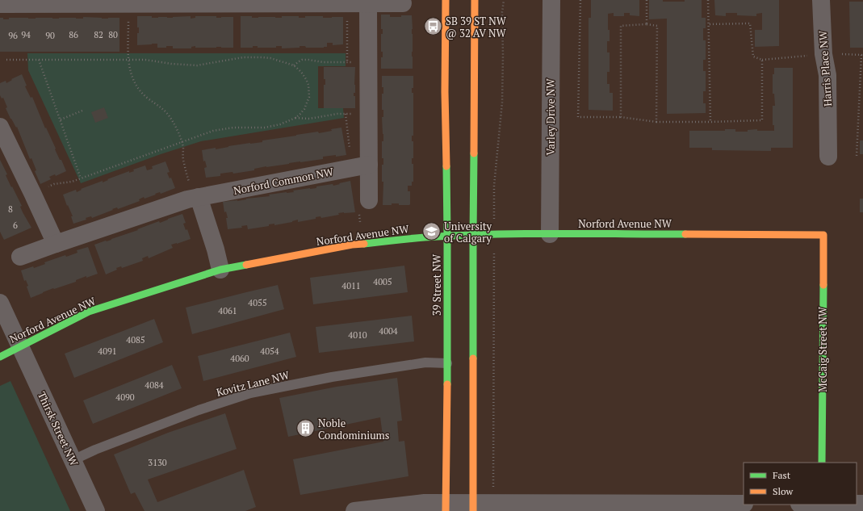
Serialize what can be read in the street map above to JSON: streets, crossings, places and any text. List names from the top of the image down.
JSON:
{
  "streets": {
    "street": [
      "Harris Place NW",
      "Varley Drive NW",
      "Norford Common NW",
      "Norford Avenue NW",
      "39 Street NW",
      "McCaig Street NW",
      "Thirsk Street NW"
    ],
    "lane": ["Kovitz Lane NW"]
  },
  "crossings": [
    ["Varley Drive NW", "Norford Avenue NW"],
    ["Norford Avenue NW", "39 Street NW"],
    ["Norford Avenue NW", "McCaig Street NW"],
    ["Norford Avenue NW", "Thirsk Street NW"],
    ["39 Street NW", "Kovitz Lane NW"],
    ["Kovitz Lane NW", "Thirsk Street NW"]
  ],
  "places": {
    "bus stop": ["SB 39 ST NW @ 32 AV NW"],
    "school or university": ["University of Calgary"],
    "building": ["Noble Condominiums"]
  },
  "house_numbers": [
    "94",
    "86",
    "82",
    "80",
    "96",
    "90",
    "8",
    "6",
    "4005",
    "4011",
    "4055",
    "4061",
    "4004",
    "4010",
    "4085",
    "4091",
    "4054",
    "4060",
    "4084",
    "4090",
    "3130"
  ],
  "legend": ["Fast", "Slow"]
}
